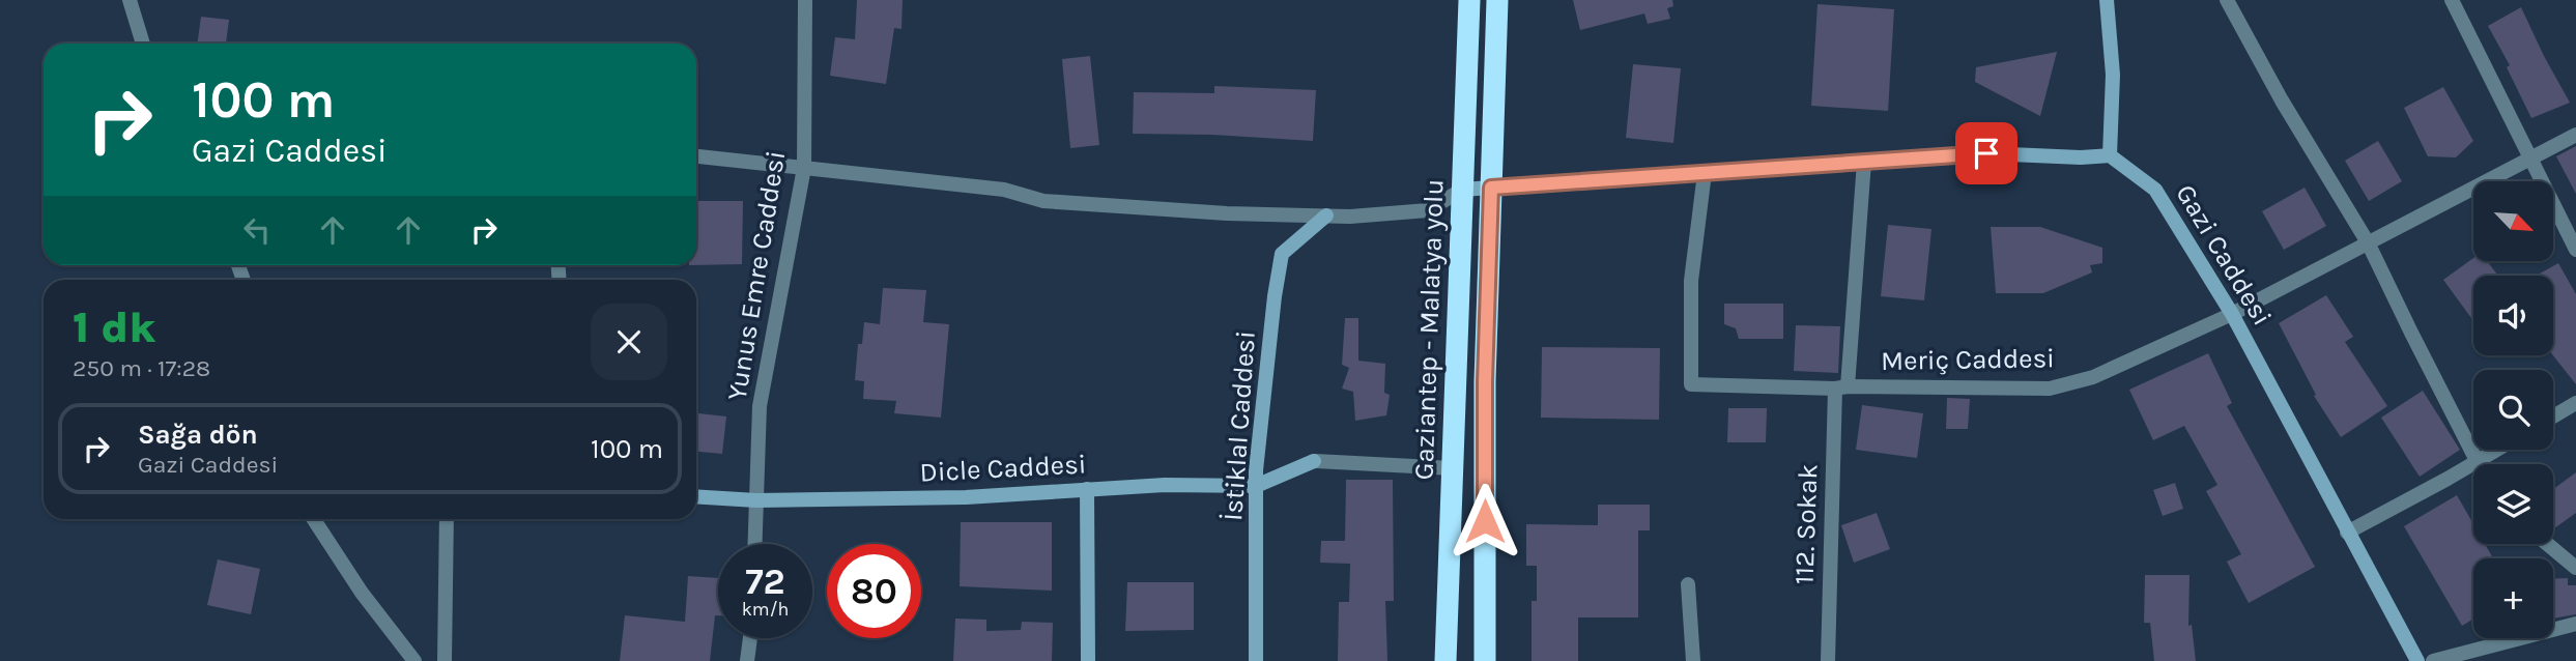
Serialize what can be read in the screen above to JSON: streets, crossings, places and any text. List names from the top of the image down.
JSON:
{
  "streets": {
    "highway": ["Gaziantep - Malatya yolu"],
    "street": [
      "Gazi Caddesi",
      "Yunus Emre Caddesi",
      "Meriç Caddesi",
      "İstiklal Caddesi",
      "Dicle Caddesi",
      "112. Sokak"
    ]
  },
  "crossings": [
    ["Gazi Caddesi", "Meriç Caddesi"],
    ["Yunus Emre Caddesi", "Dicle Caddesi"],
    ["Gaziantep - Malatya yolu", "Dicle Caddesi"],
    ["Meriç Caddesi", "112. Sokak"],
    ["İstiklal Caddesi", "Dicle Caddesi"]
  ],
  "north": "bottom right",
  "page": {
    "turn": ["100 m", "Gazi Caddesi"],
    "map_buttons": "+",
    "heading": ["1 dk", "250 m · 17:28"],
    "list": [
      {
        "name": "Sağa dön",
        "note": "Gazi Caddesi",
        "value": "100 m"
      }
    ],
    "speed": "72 km/h",
    "limit": "80"
  }
}
